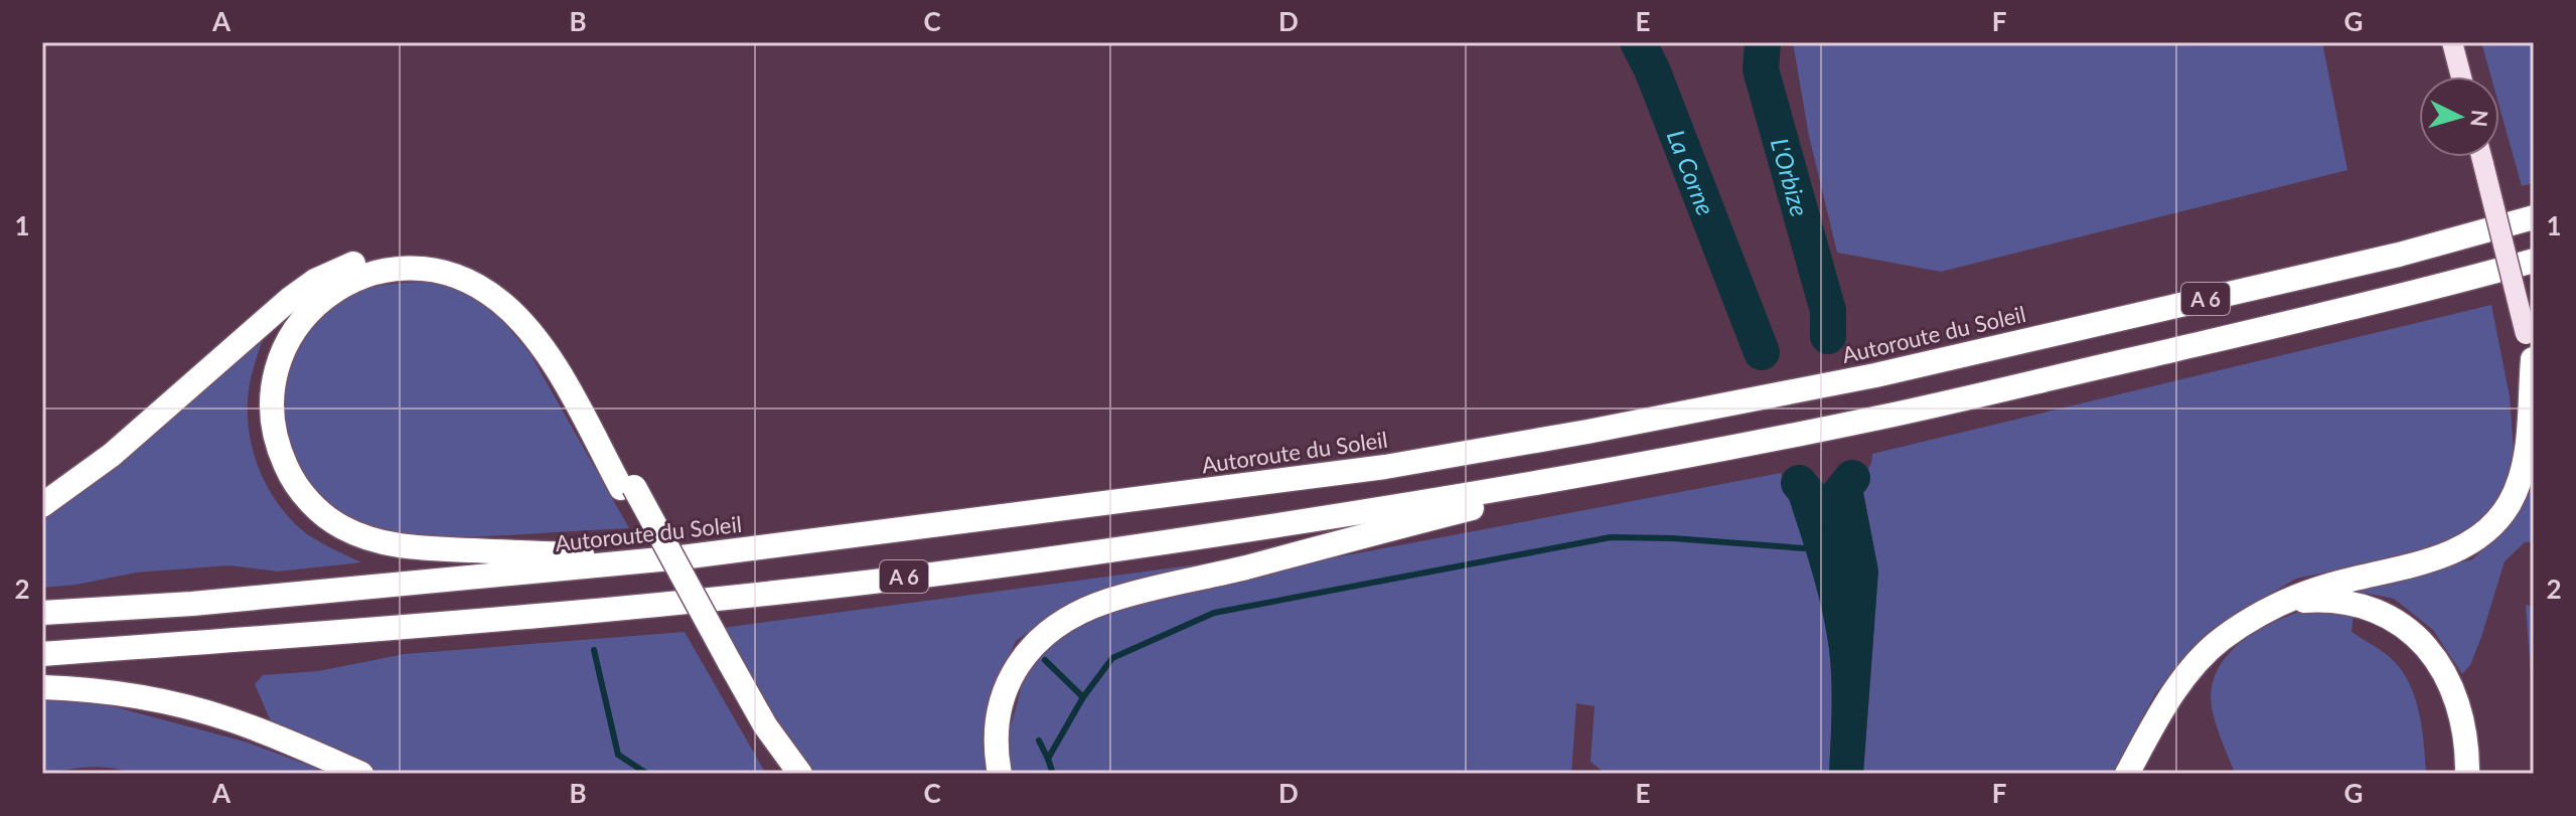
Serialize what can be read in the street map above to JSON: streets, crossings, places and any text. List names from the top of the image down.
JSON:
{
  "streets": {
    "highway": ["A 6", "Autoroute du Soleil"]
  },
  "water": ["La Corne", "L'Orbize"],
  "north": "right",
  "grid": {
    "columns": [
      "A",
      "B",
      "C",
      "D",
      "E",
      "F",
      "G"
    ],
    "rows": ["1", "2"]
  }
}
